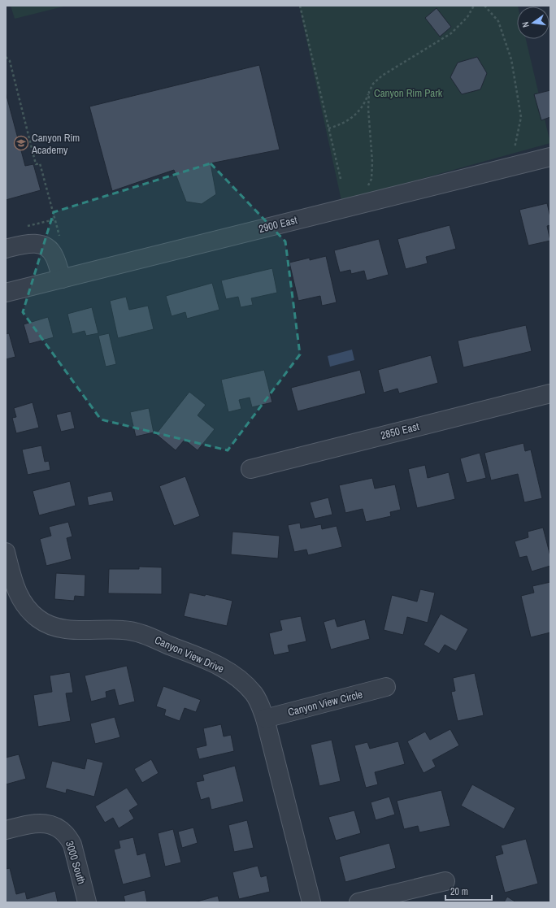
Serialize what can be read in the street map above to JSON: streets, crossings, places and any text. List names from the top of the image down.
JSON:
{
  "streets": {
    "street": [
      "2900 East",
      "2850 East",
      "Canyon View Drive",
      "Canyon View Circle",
      "3000 South"
    ]
  },
  "crossings": [
    ["Canyon View Drive", "Canyon View Circle"]
  ],
  "parks": ["Canyon Rim Park"],
  "places": {
    "school or university": ["Canyon Rim Academy"]
  },
  "scale_bar": "20 m",
  "north": "left"
}
